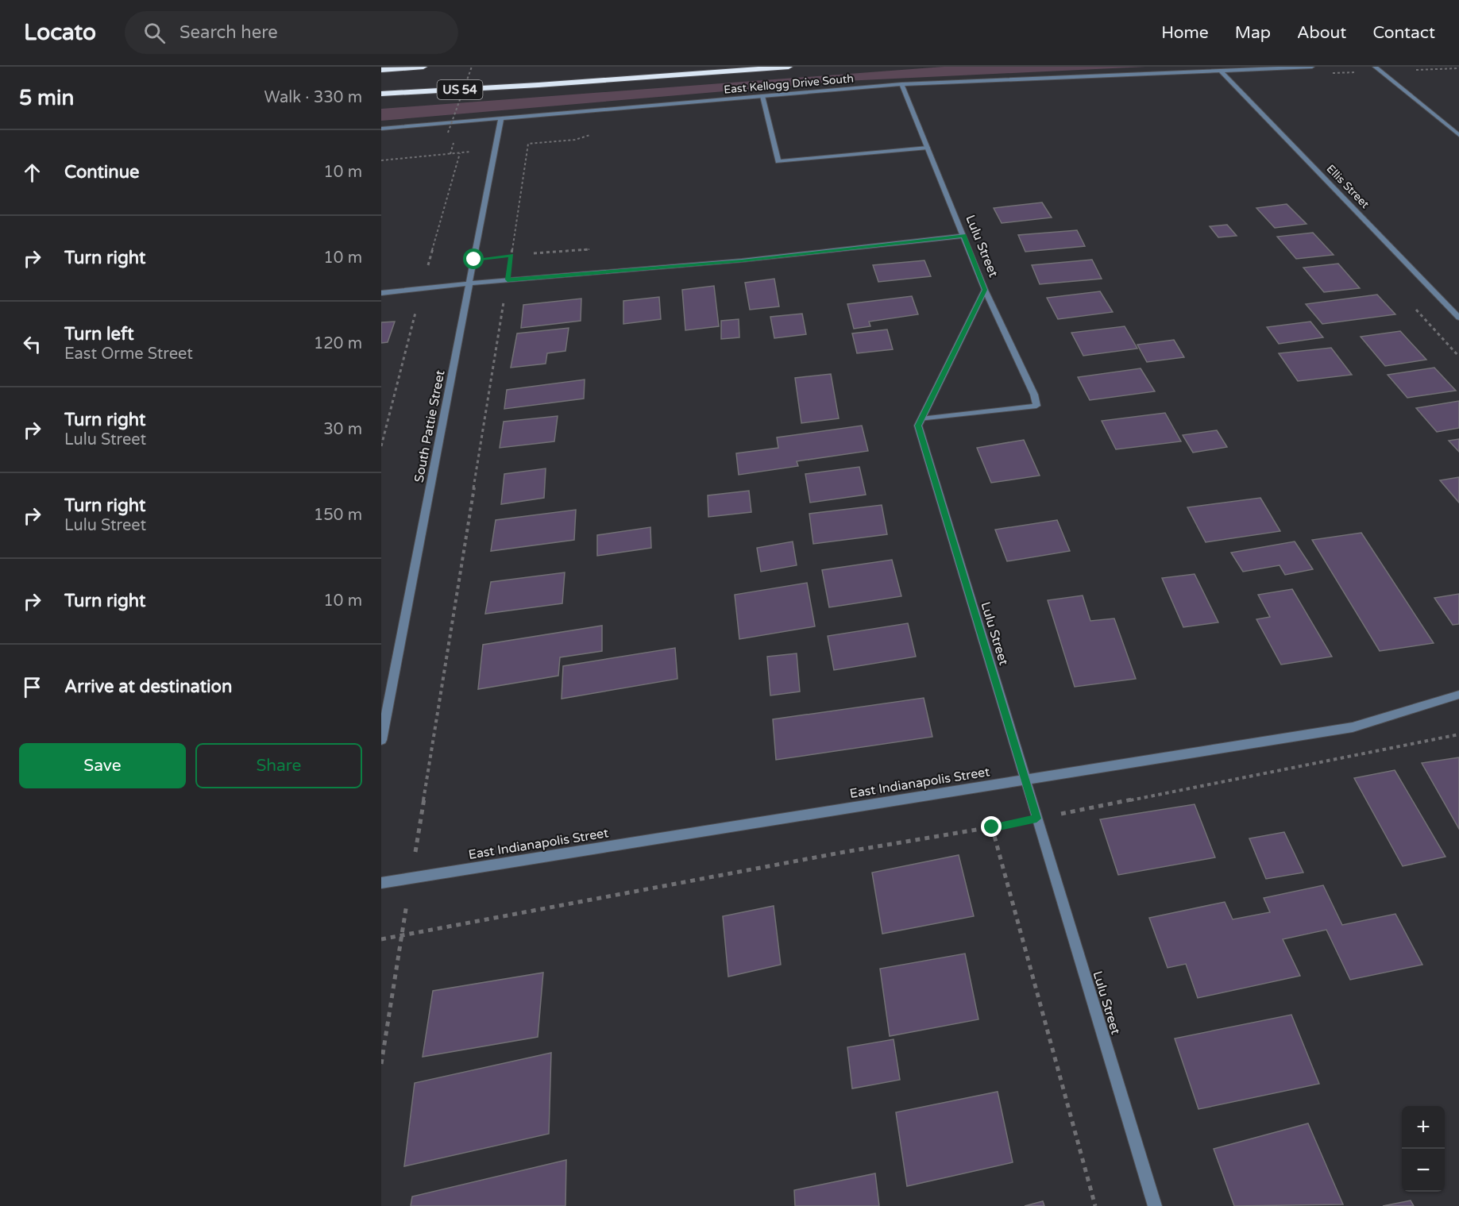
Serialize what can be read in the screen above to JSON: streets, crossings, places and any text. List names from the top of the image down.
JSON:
{
  "streets": {
    "highway": ["US 54"],
    "street": [
      "East Kellogg Drive South",
      "Ellis Street",
      "Lulu Street",
      "South Pattie Street",
      "East Indianapolis Street"
    ]
  },
  "crossings": [
    ["East Kellogg Drive South", "Ellis Street"],
    ["East Kellogg Drive South", "Lulu Street"],
    ["East Kellogg Drive South", "South Pattie Street"],
    ["Lulu Street", "East Indianapolis Street"]
  ],
  "page": {
    "header": "Locato",
    "search": "Search here",
    "nav": [
      "Home",
      "Map",
      "About",
      "Contact"
    ],
    "heading": ["5 min", "Walk · 330 m"],
    "list": [
      ["Continue", "10 m"],
      ["Turn right", "10 m"],
      ["Turn left", "East Orme Street", "120 m"],
      ["Turn right", "Lulu Street", "30 m"],
      ["Turn right", "Lulu Street", "150 m"],
      ["Turn right", "10 m"],
      "Arrive at destination"
    ],
    "buttons": ["Save", "Share"],
    "map_buttons": ["+", "−"]
  }
}
